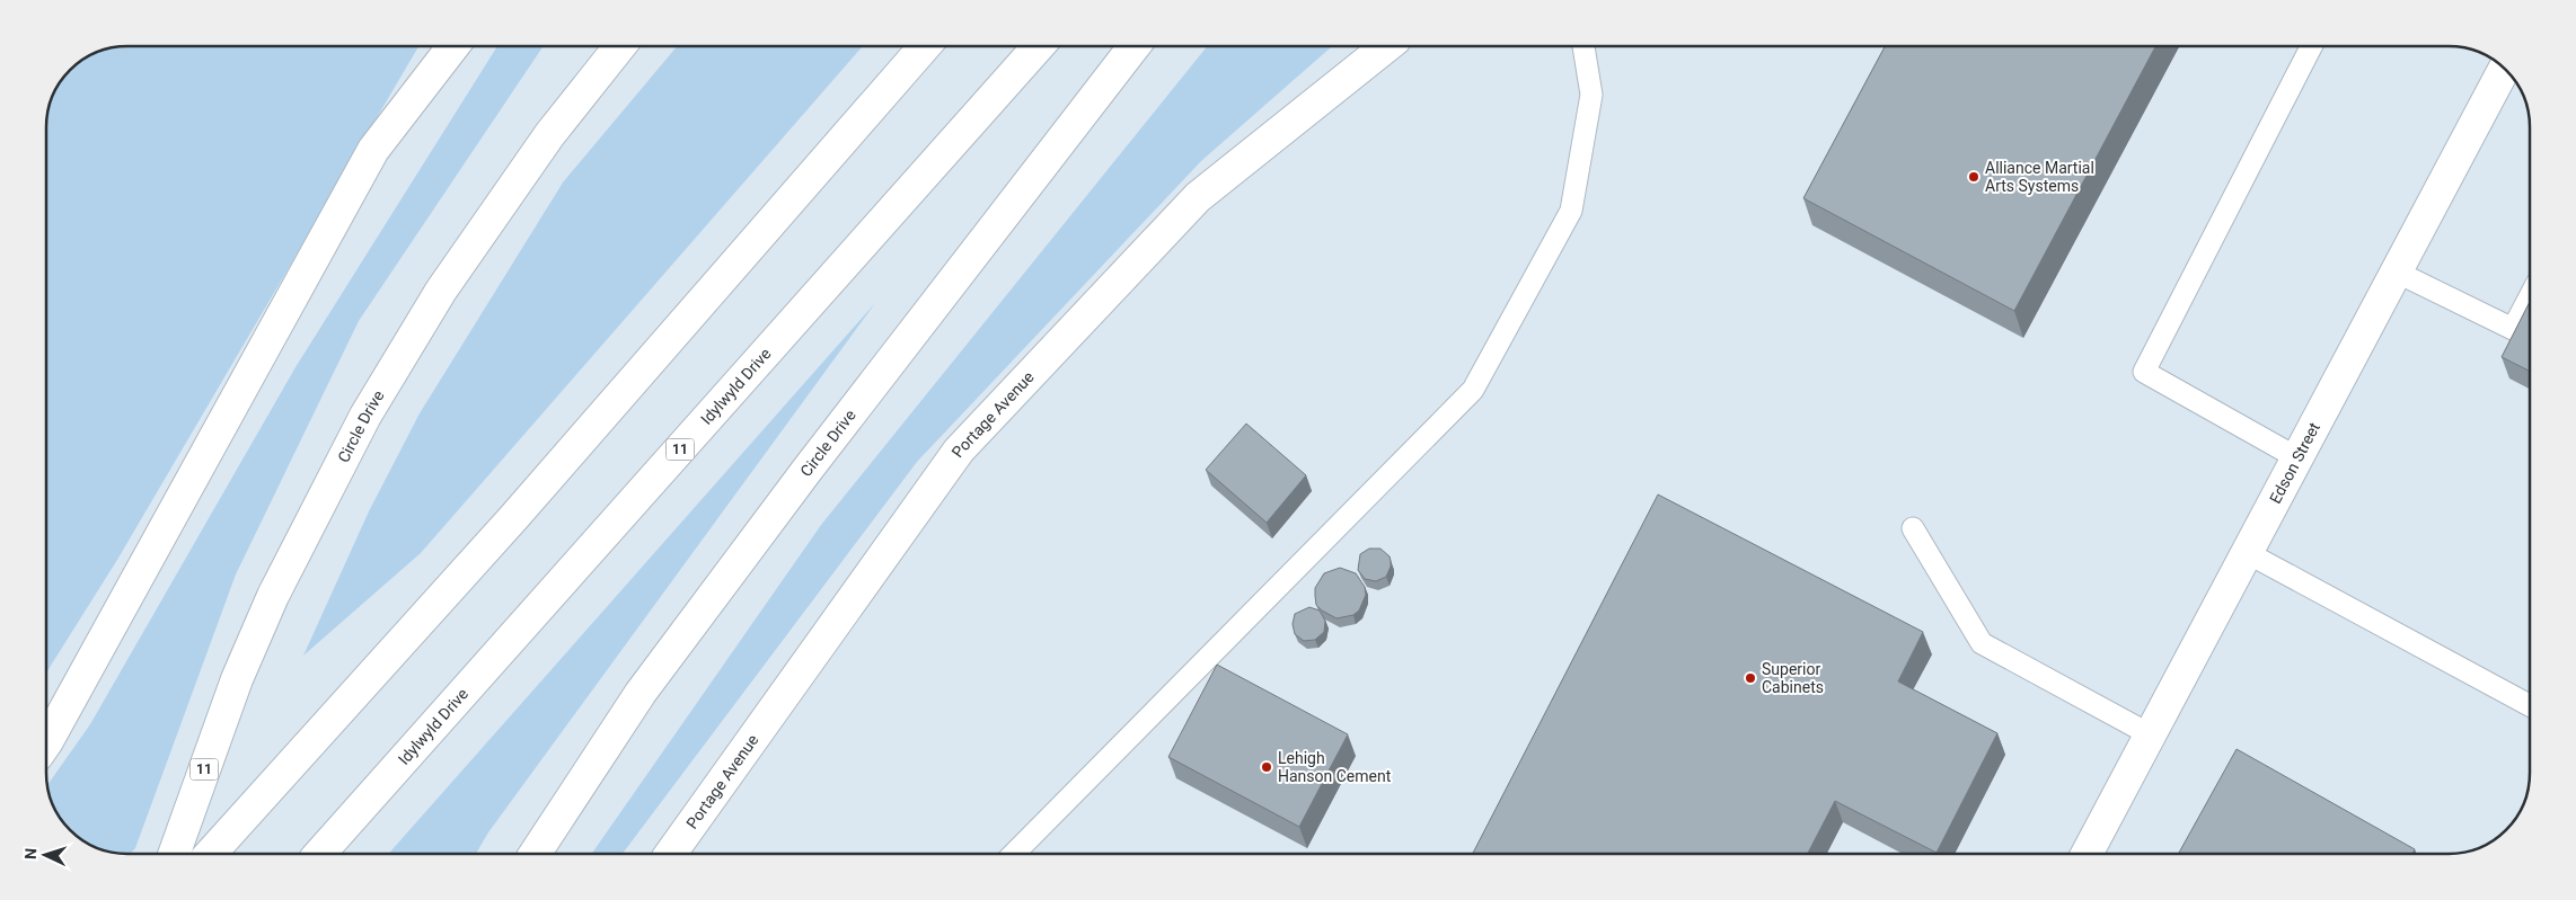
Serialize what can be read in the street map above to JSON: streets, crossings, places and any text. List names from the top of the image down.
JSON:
{
  "streets": {
    "main road": [
      "Idylwyld Drive",
      "Portage Avenue",
      "Circle Drive",
      "11",
      "Edson Street"
    ]
  },
  "places": ["Alliance Martial Arts Systems", "Superior Cabinets", "Lehigh Hanson Cement"],
  "north": "left"
}
